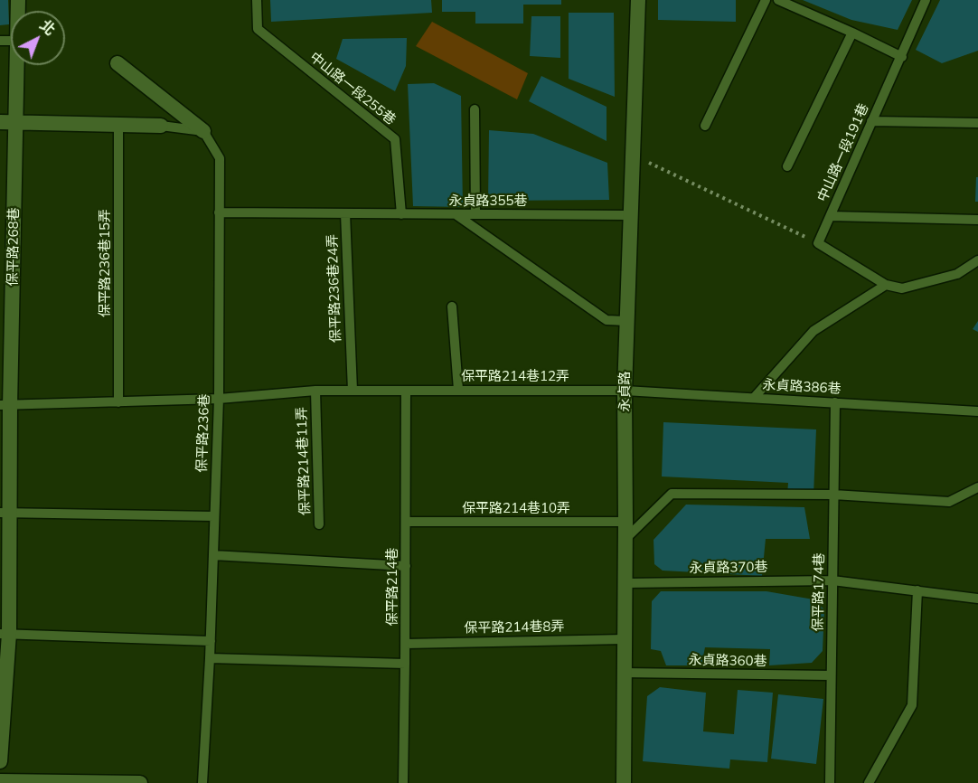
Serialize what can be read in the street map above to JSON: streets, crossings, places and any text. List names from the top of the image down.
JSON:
{
  "streets": {
    "street": ["保平路268巷", "永貞路"],
    "lane": [
      "中山路一段255巷",
      "中山路一段191巷",
      "永貞路355巷",
      "保平路236巷15弄",
      "保平路236巷24弄",
      "保平路214巷12弄",
      "永貞路386巷",
      "保平路236巷",
      "保平路214巷11弄",
      "保平路214巷10弄",
      "永貞路370巷",
      "保平路214巷",
      "保平路174巷",
      "保平路214巷8弄",
      "永貞路360巷"
    ]
  },
  "crossings": [
    ["中山路一段255巷", "永貞路355巷"],
    ["永貞路355巷", "保平路236巷24弄"],
    ["永貞路355巷", "永貞路"],
    ["保平路236巷24弄", "保平路236巷"],
    ["保平路236巷24弄", "保平路214巷11弄"],
    ["保平路214巷12弄", "永貞路386巷"],
    ["保平路214巷12弄", "永貞路"],
    ["保平路214巷12弄", "保平路214巷11弄"],
    ["保平路214巷12弄", "保平路214巷"],
    ["永貞路386巷", "永貞路"],
    ["永貞路386巷", "保平路174巷"],
    ["永貞路", "保平路214巷10弄"],
    ["永貞路", "永貞路370巷"],
    ["永貞路", "保平路214巷8弄"],
    ["永貞路", "永貞路360巷"],
    ["保平路214巷11弄", "保平路214巷"],
    ["保平路214巷10弄", "保平路214巷"],
    ["永貞路370巷", "保平路174巷"],
    ["保平路214巷", "保平路214巷8弄"],
    ["保平路174巷", "永貞路360巷"]
  ],
  "north": "top right"
}
